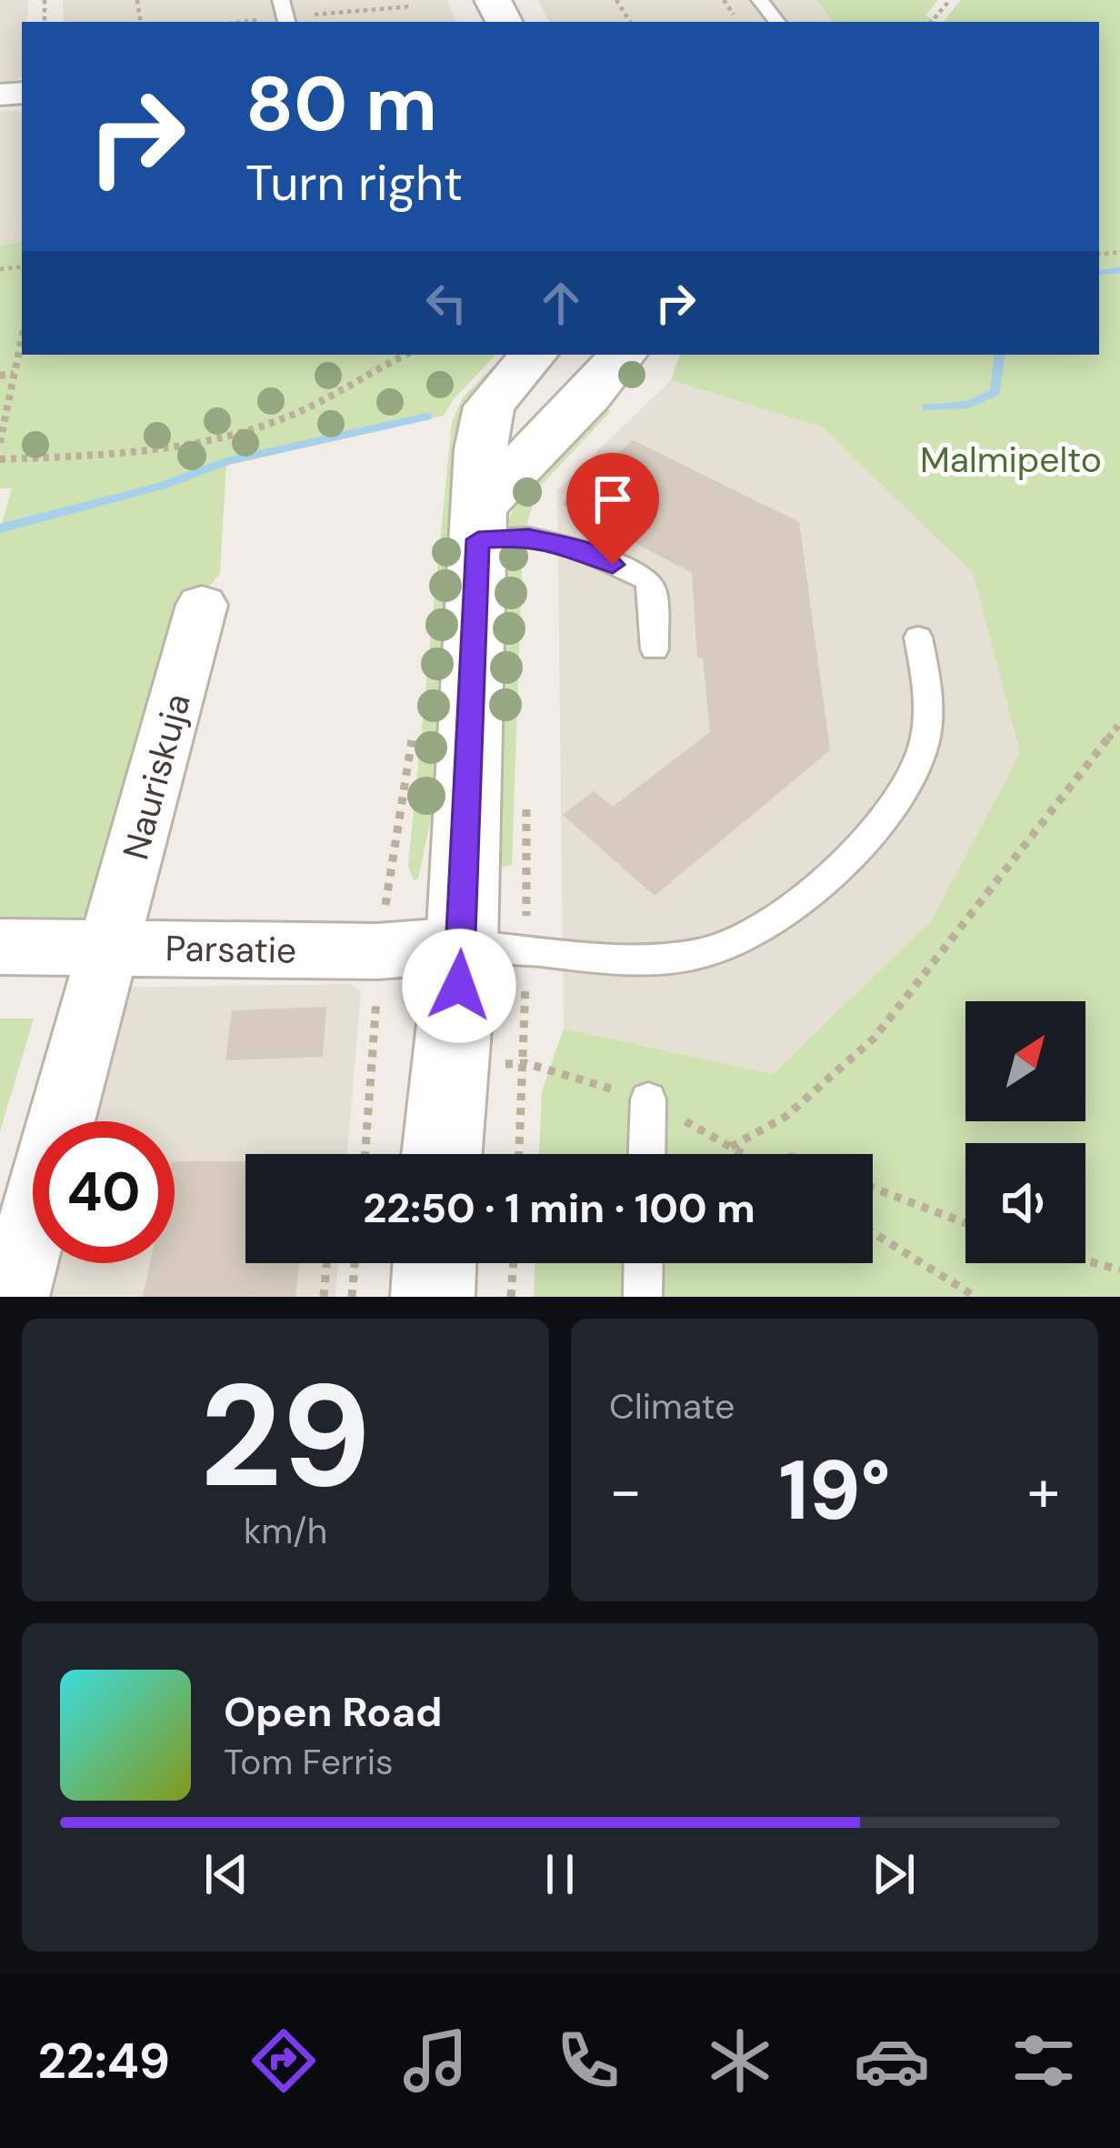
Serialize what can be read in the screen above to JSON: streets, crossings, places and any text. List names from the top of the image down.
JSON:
{
  "streets": {
    "street": ["Nauriskuja", "Parsatie"]
  },
  "crossings": [
    ["Nauriskuja", "Parsatie"]
  ],
  "parks": ["Malmipelto"],
  "north": "top right",
  "page": {
    "turn": ["80 m", "Turn right"],
    "limit": "40",
    "trip": "22:50 · 1 min · 100 m",
    "tile": [
      ["29", "km/h"],
      "Climate"
    ],
    "heat": ["−", "19°", "+"],
    "song": ["Open Road", "Tom Ferris"],
    "tabs": "22:49"
  }
}
